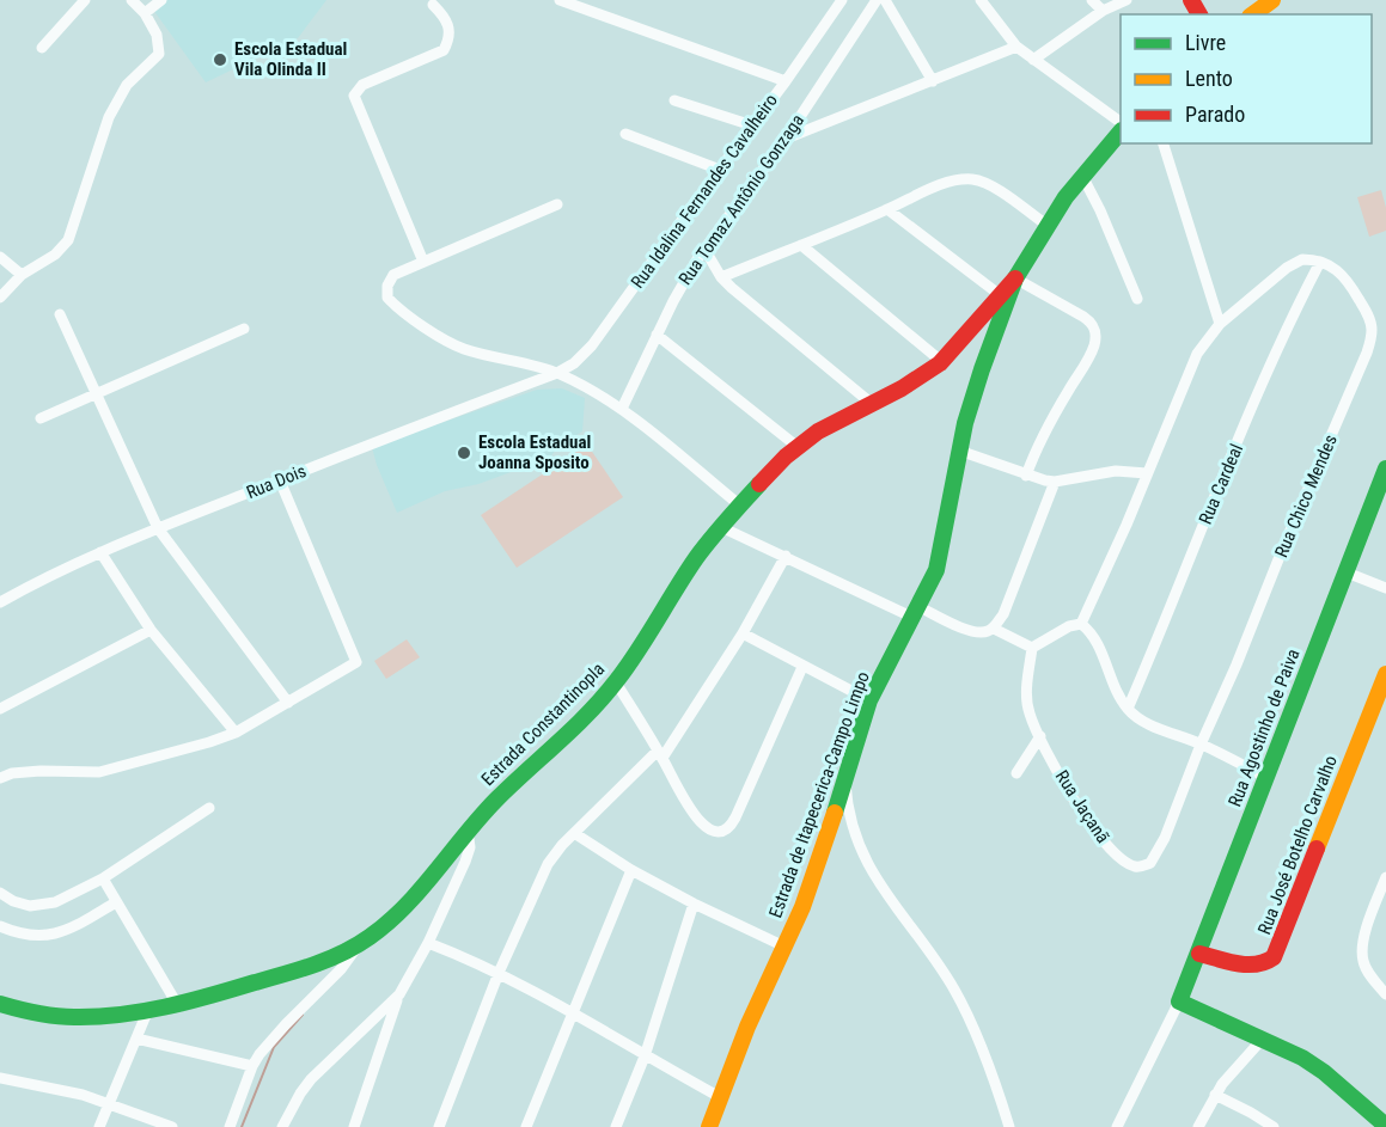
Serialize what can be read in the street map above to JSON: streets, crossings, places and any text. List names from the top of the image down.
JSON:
{
  "streets": {
    "main road": [
      "Estrada Constantinopla",
      "Rua Agostinho de Paiva",
      "Estrada de Itapecerica-Campo Limpo",
      "Rua José Botelho Carvalho"
    ],
    "street": [
      "Rua Idalina Fernandes Cavalheiro",
      "Rua Tomaz Antônio Gonzaga",
      "Rua Dois",
      "Rua Cardeal",
      "Rua Chico Mendes",
      "Rua Jaçanã"
    ]
  },
  "crossings": [
    ["Rua Idalina Fernandes Cavalheiro", "Rua Dois"],
    ["Rua Cardeal", "Rua Chico Mendes"],
    ["Rua Chico Mendes", "Rua Jaçanã"],
    ["Estrada Constantinopla", "Estrada de Itapecerica-Campo Limpo"],
    ["Rua Agostinho de Paiva", "Rua José Botelho Carvalho"]
  ],
  "places": ["Escola Estadual Vila Olinda II", "Escola Estadual Joanna Sposito"],
  "legend": ["Livre", "Lento", "Parado"]
}
